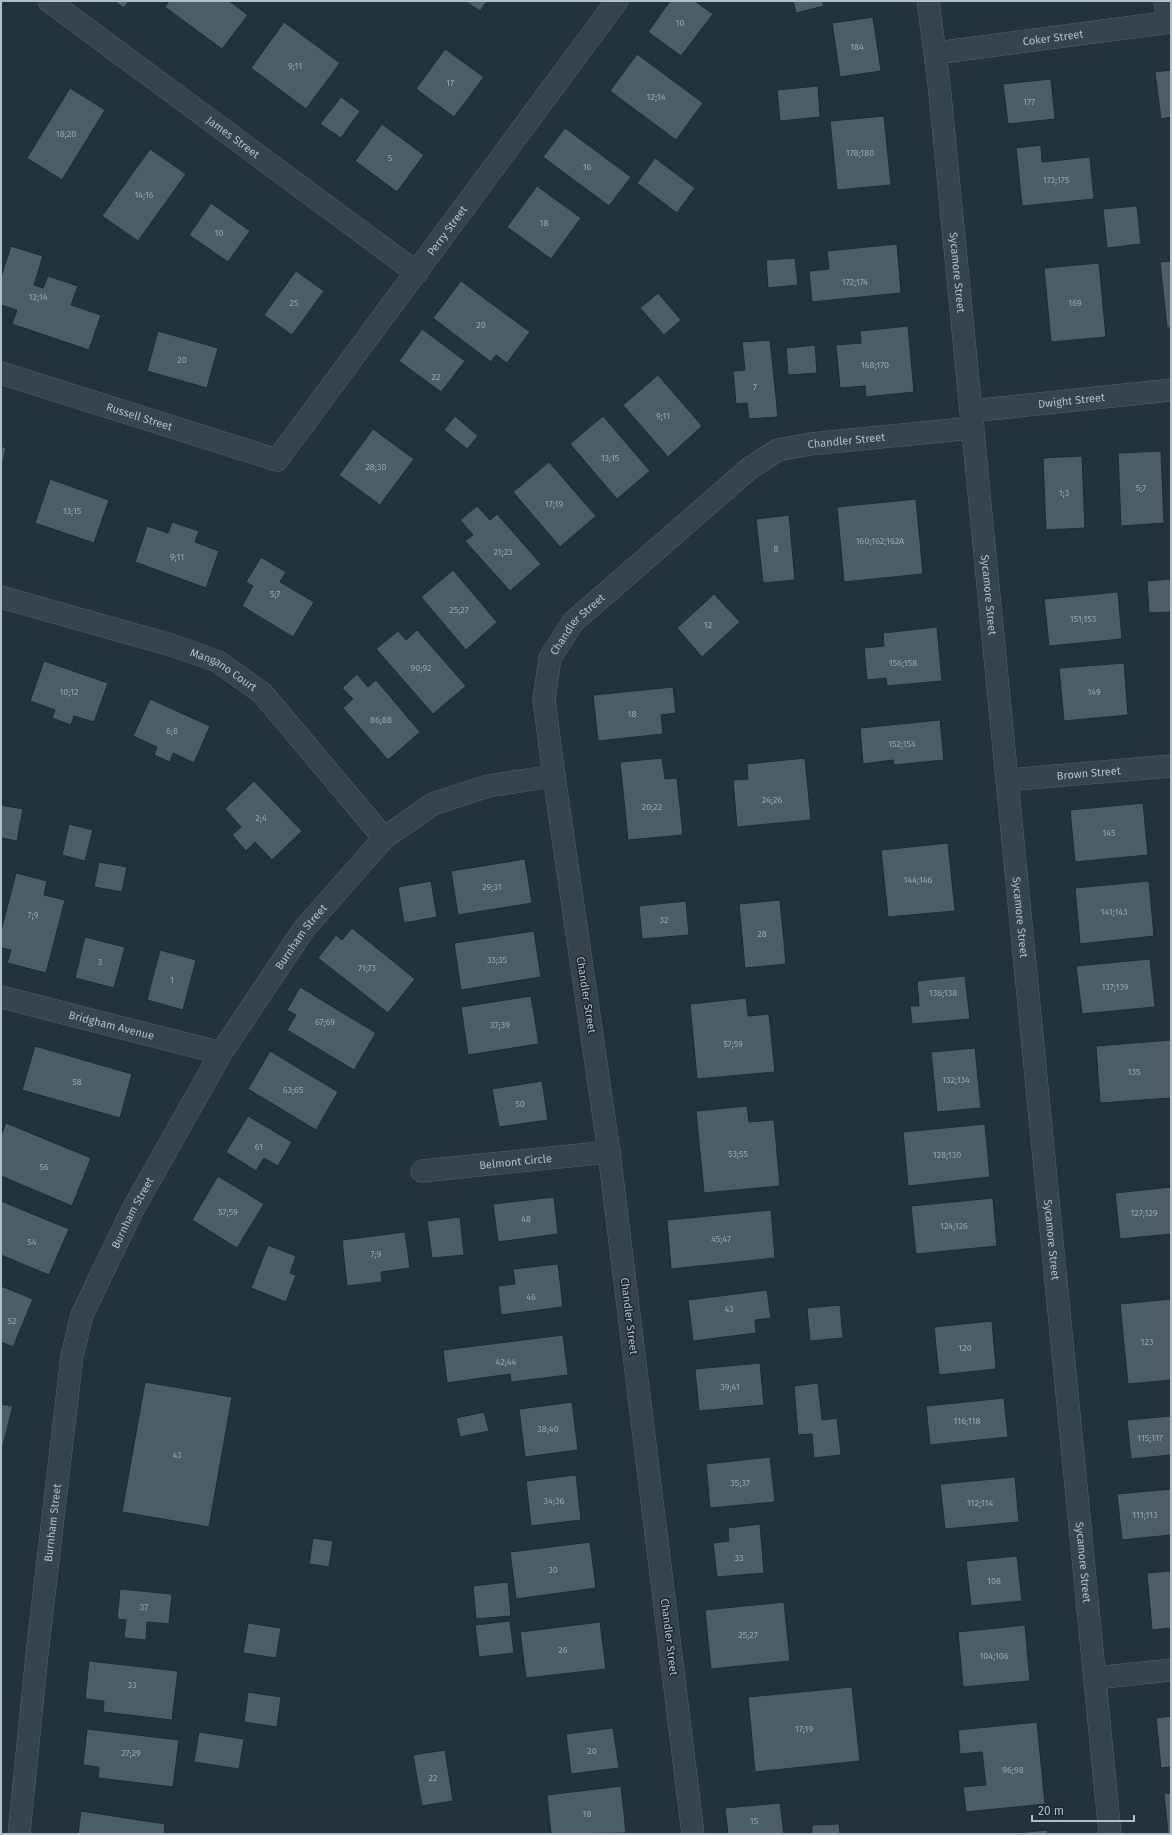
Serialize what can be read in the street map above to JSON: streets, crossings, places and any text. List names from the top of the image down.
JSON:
{
  "streets": {
    "street": [
      "Coker Street",
      "James Street",
      "Perry Street",
      "Sycamore Street",
      "Dwight Street",
      "Russell Street",
      "Chandler Street",
      "Mangano Court",
      "Brown Street",
      "Burnham Street",
      "Bridgham Avenue",
      "Belmont Circle"
    ]
  },
  "crossings": [
    ["Coker Street", "Sycamore Street"],
    ["James Street", "Perry Street"],
    ["Perry Street", "Russell Street"],
    ["Sycamore Street", "Dwight Street"],
    ["Sycamore Street", "Chandler Street"],
    ["Sycamore Street", "Brown Street"],
    ["Dwight Street", "Chandler Street"],
    ["Chandler Street", "Burnham Street"],
    ["Chandler Street", "Belmont Circle"],
    ["Mangano Court", "Burnham Street"],
    ["Burnham Street", "Bridgham Avenue"]
  ],
  "house_numbers": [
    "10",
    "184",
    "9;11",
    "17",
    "12;14",
    "177",
    "18;20",
    "178;180",
    "5",
    "16",
    "173;175",
    "14;16",
    "18",
    "10",
    "172;174",
    "12;14",
    "25",
    "169",
    "20",
    "20",
    "168;170",
    "22",
    "7",
    "9;11",
    "13;15",
    "28;30",
    "5;7",
    "1;3",
    "17;19",
    "13;15",
    "160;162;162A",
    "8",
    "21;23",
    "9;11",
    "5;7",
    "25;27",
    "151;153",
    "12",
    "156;158",
    "90;92",
    "10;12",
    "149",
    "18",
    "86;88",
    "6;8",
    "152;154",
    "24;26",
    "20;22",
    "2;4",
    "145",
    "144;146",
    "29;31",
    "141;143",
    "7;9",
    "32",
    "28",
    "33;35",
    "3",
    "71;73",
    "1",
    "137;139",
    "136;138",
    "67;69",
    "37;39",
    "57;59",
    "135",
    "132;134",
    "58",
    "63;65",
    "50",
    "61",
    "53;55",
    "128;130",
    "56",
    "57;59",
    "127;129",
    "48",
    "124;126",
    "45;47",
    "54",
    "7;9",
    "46",
    "43",
    "52",
    "123",
    "120",
    "42;44",
    "39;41",
    "116;118",
    "38;40",
    "115;117",
    "43",
    "35;37",
    "34;36",
    "112;114",
    "111;113",
    "33",
    "30",
    "108",
    "37",
    "25;27",
    "26",
    "104;106",
    "33",
    "17;19",
    "20",
    "27;29",
    "96;98",
    "22",
    "18",
    "15"
  ],
  "scale_bar": "20 m"
}
